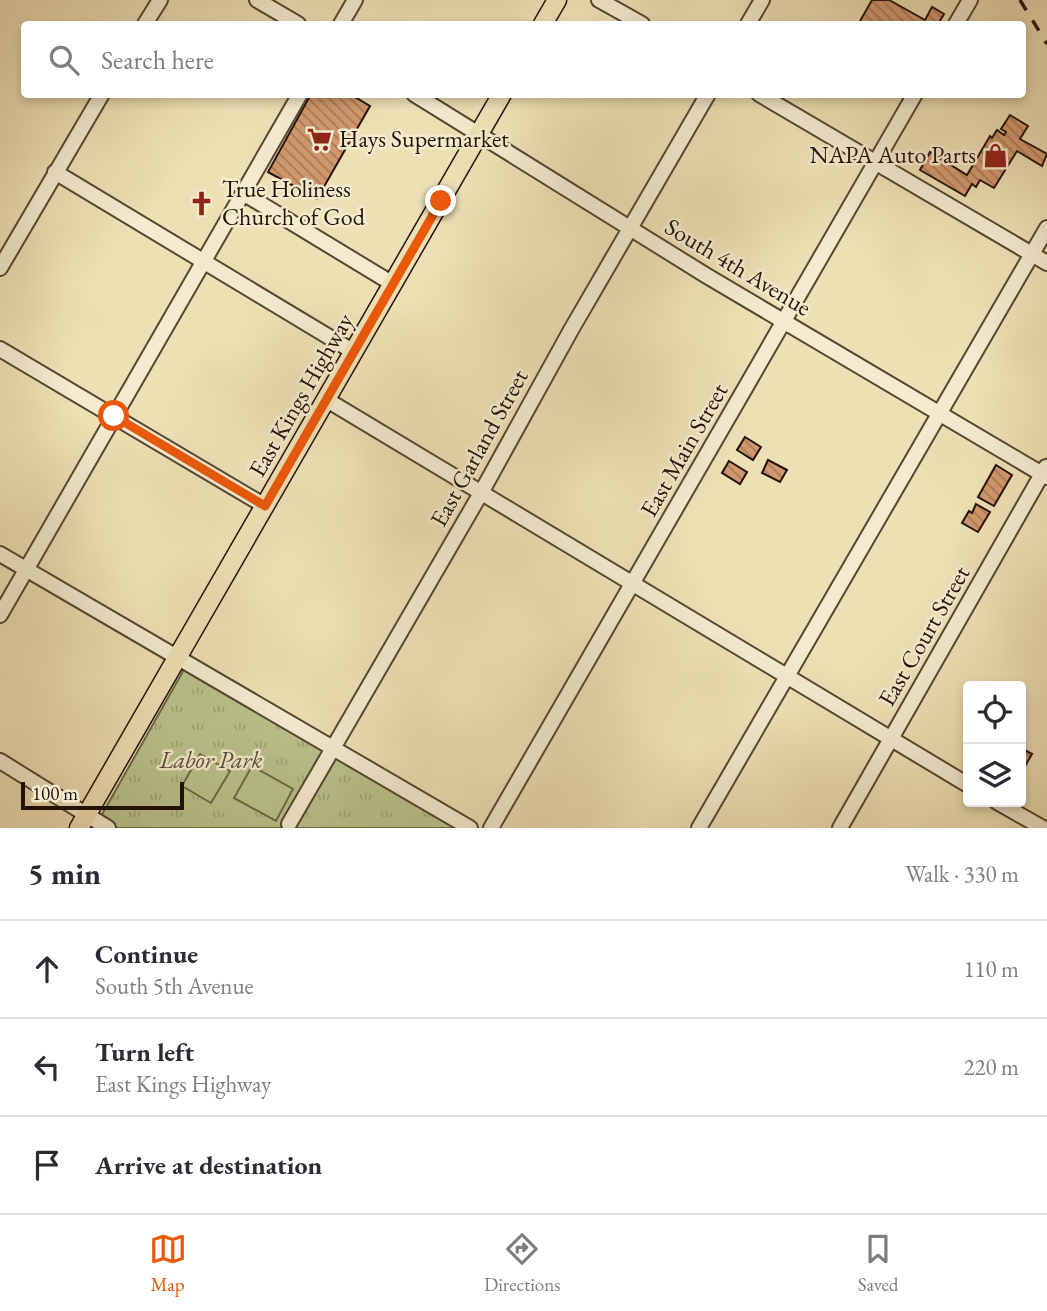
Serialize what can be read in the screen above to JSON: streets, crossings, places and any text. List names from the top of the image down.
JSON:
{
  "streets": {
    "main road": ["East Kings Highway"],
    "street": [
      "South 4th Avenue",
      "East Garland Street",
      "East Main Street",
      "East Court Street"
    ]
  },
  "crossings": [
    ["South 4th Avenue", "East Kings Highway"],
    ["South 4th Avenue", "East Garland Street"],
    ["South 4th Avenue", "East Main Street"],
    ["South 4th Avenue", "East Court Street"]
  ],
  "parks": ["Labor Park"],
  "places": {
    "supermarket": ["Hays Supermarket"],
    "shop": ["NAPA Auto Parts"],
    "church": ["True Holiness Church of God"]
  },
  "scale_bar": "100 m",
  "page": {
    "search": "Search here",
    "scale": "100 m",
    "heading": ["5 min", "Walk · 330 m"],
    "list": [
      ["Continue", "South 5th Avenue", "110 m"],
      ["Turn left", "East Kings Highway", "220 m"],
      "Arrive at destination"
    ],
    "nav": ["Map", "Directions", "Saved"]
  }
}
